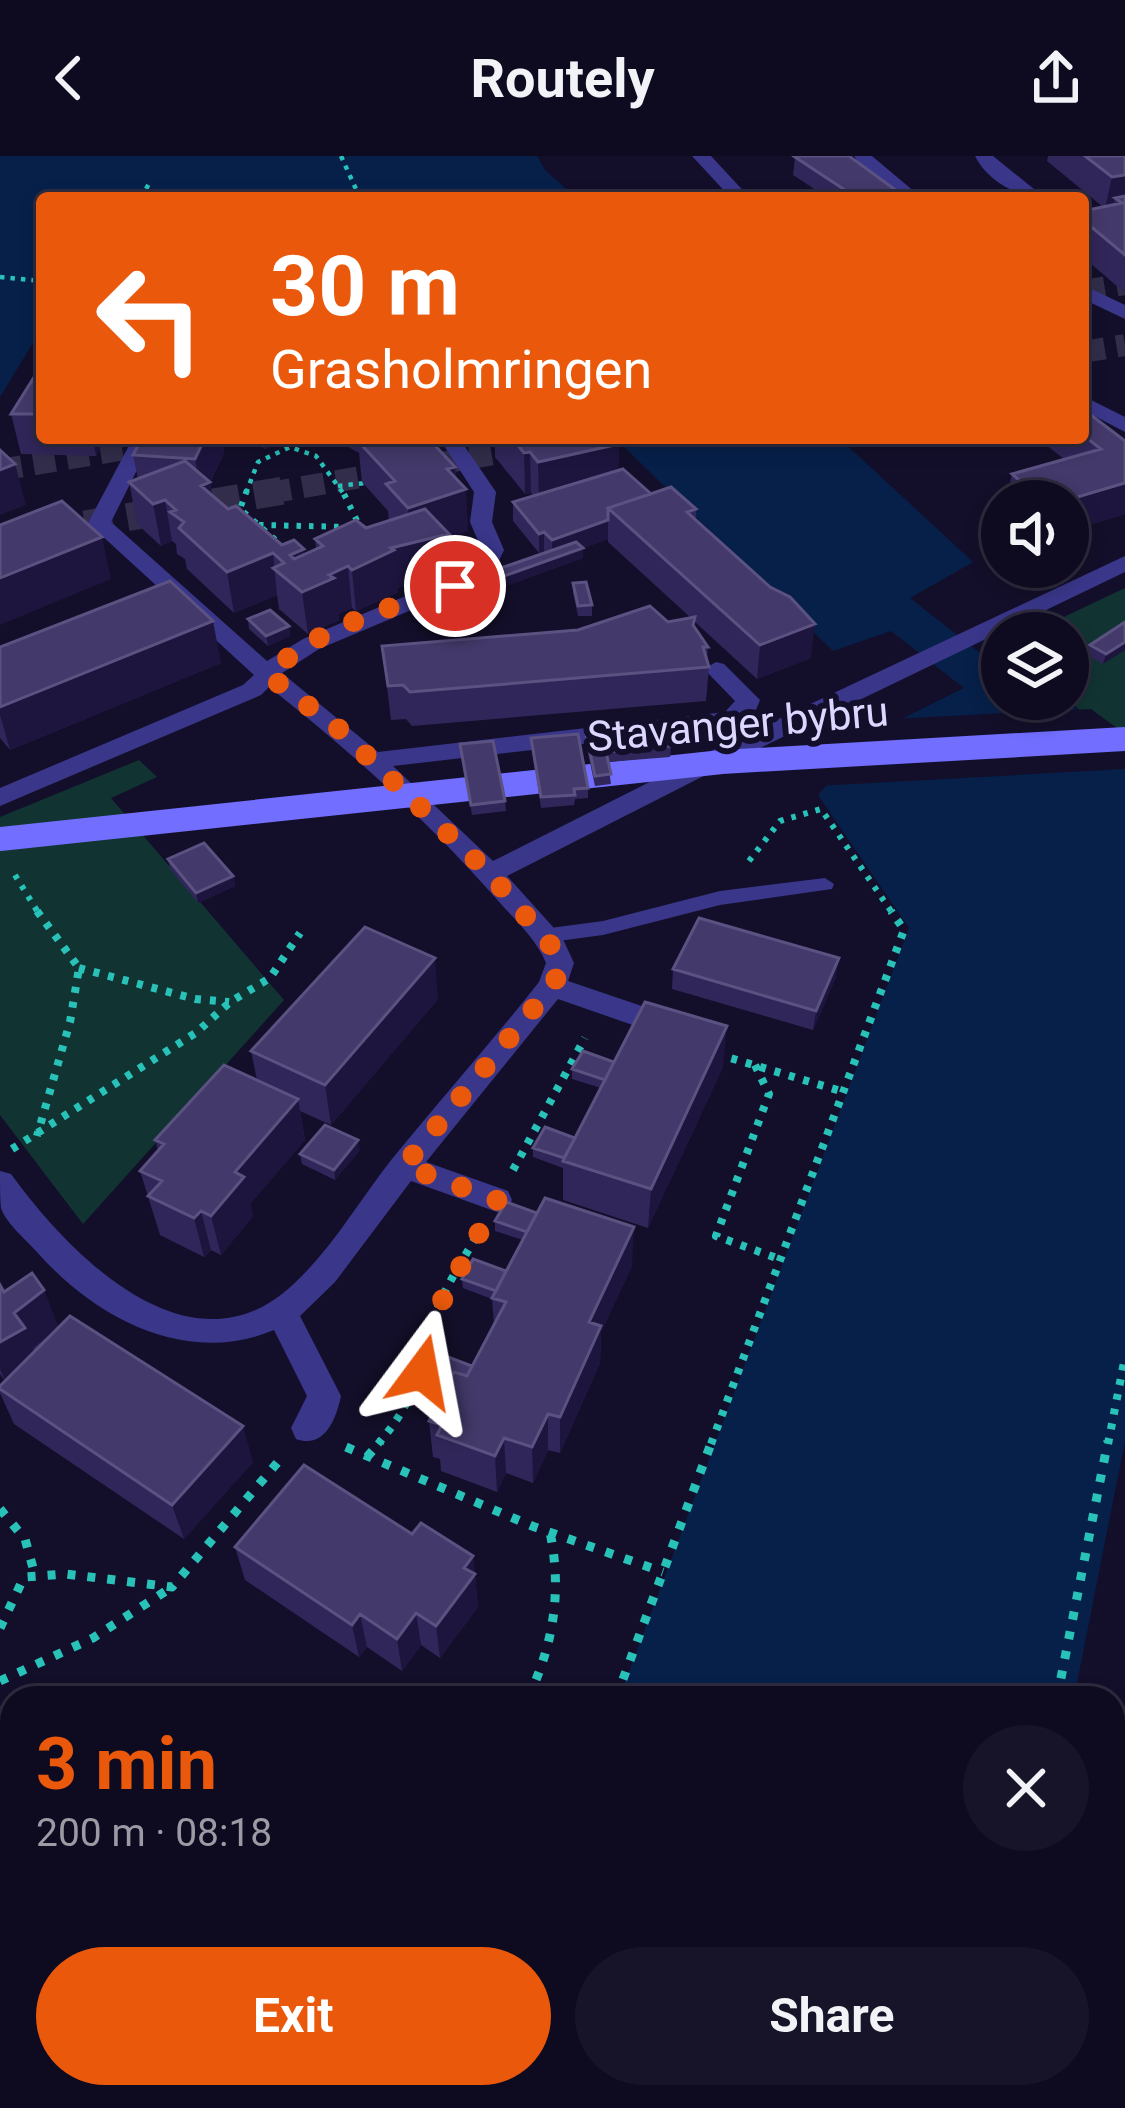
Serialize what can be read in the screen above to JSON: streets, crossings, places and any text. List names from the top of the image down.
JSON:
{
  "streets": {
    "main road": ["Stavanger bybru"]
  },
  "page": {
    "header": "Routely",
    "turn": ["30 m", "Grasholmringen"],
    "heading": ["3 min", "200 m · 08:18"],
    "buttons": ["Exit", "Share"]
  }
}
